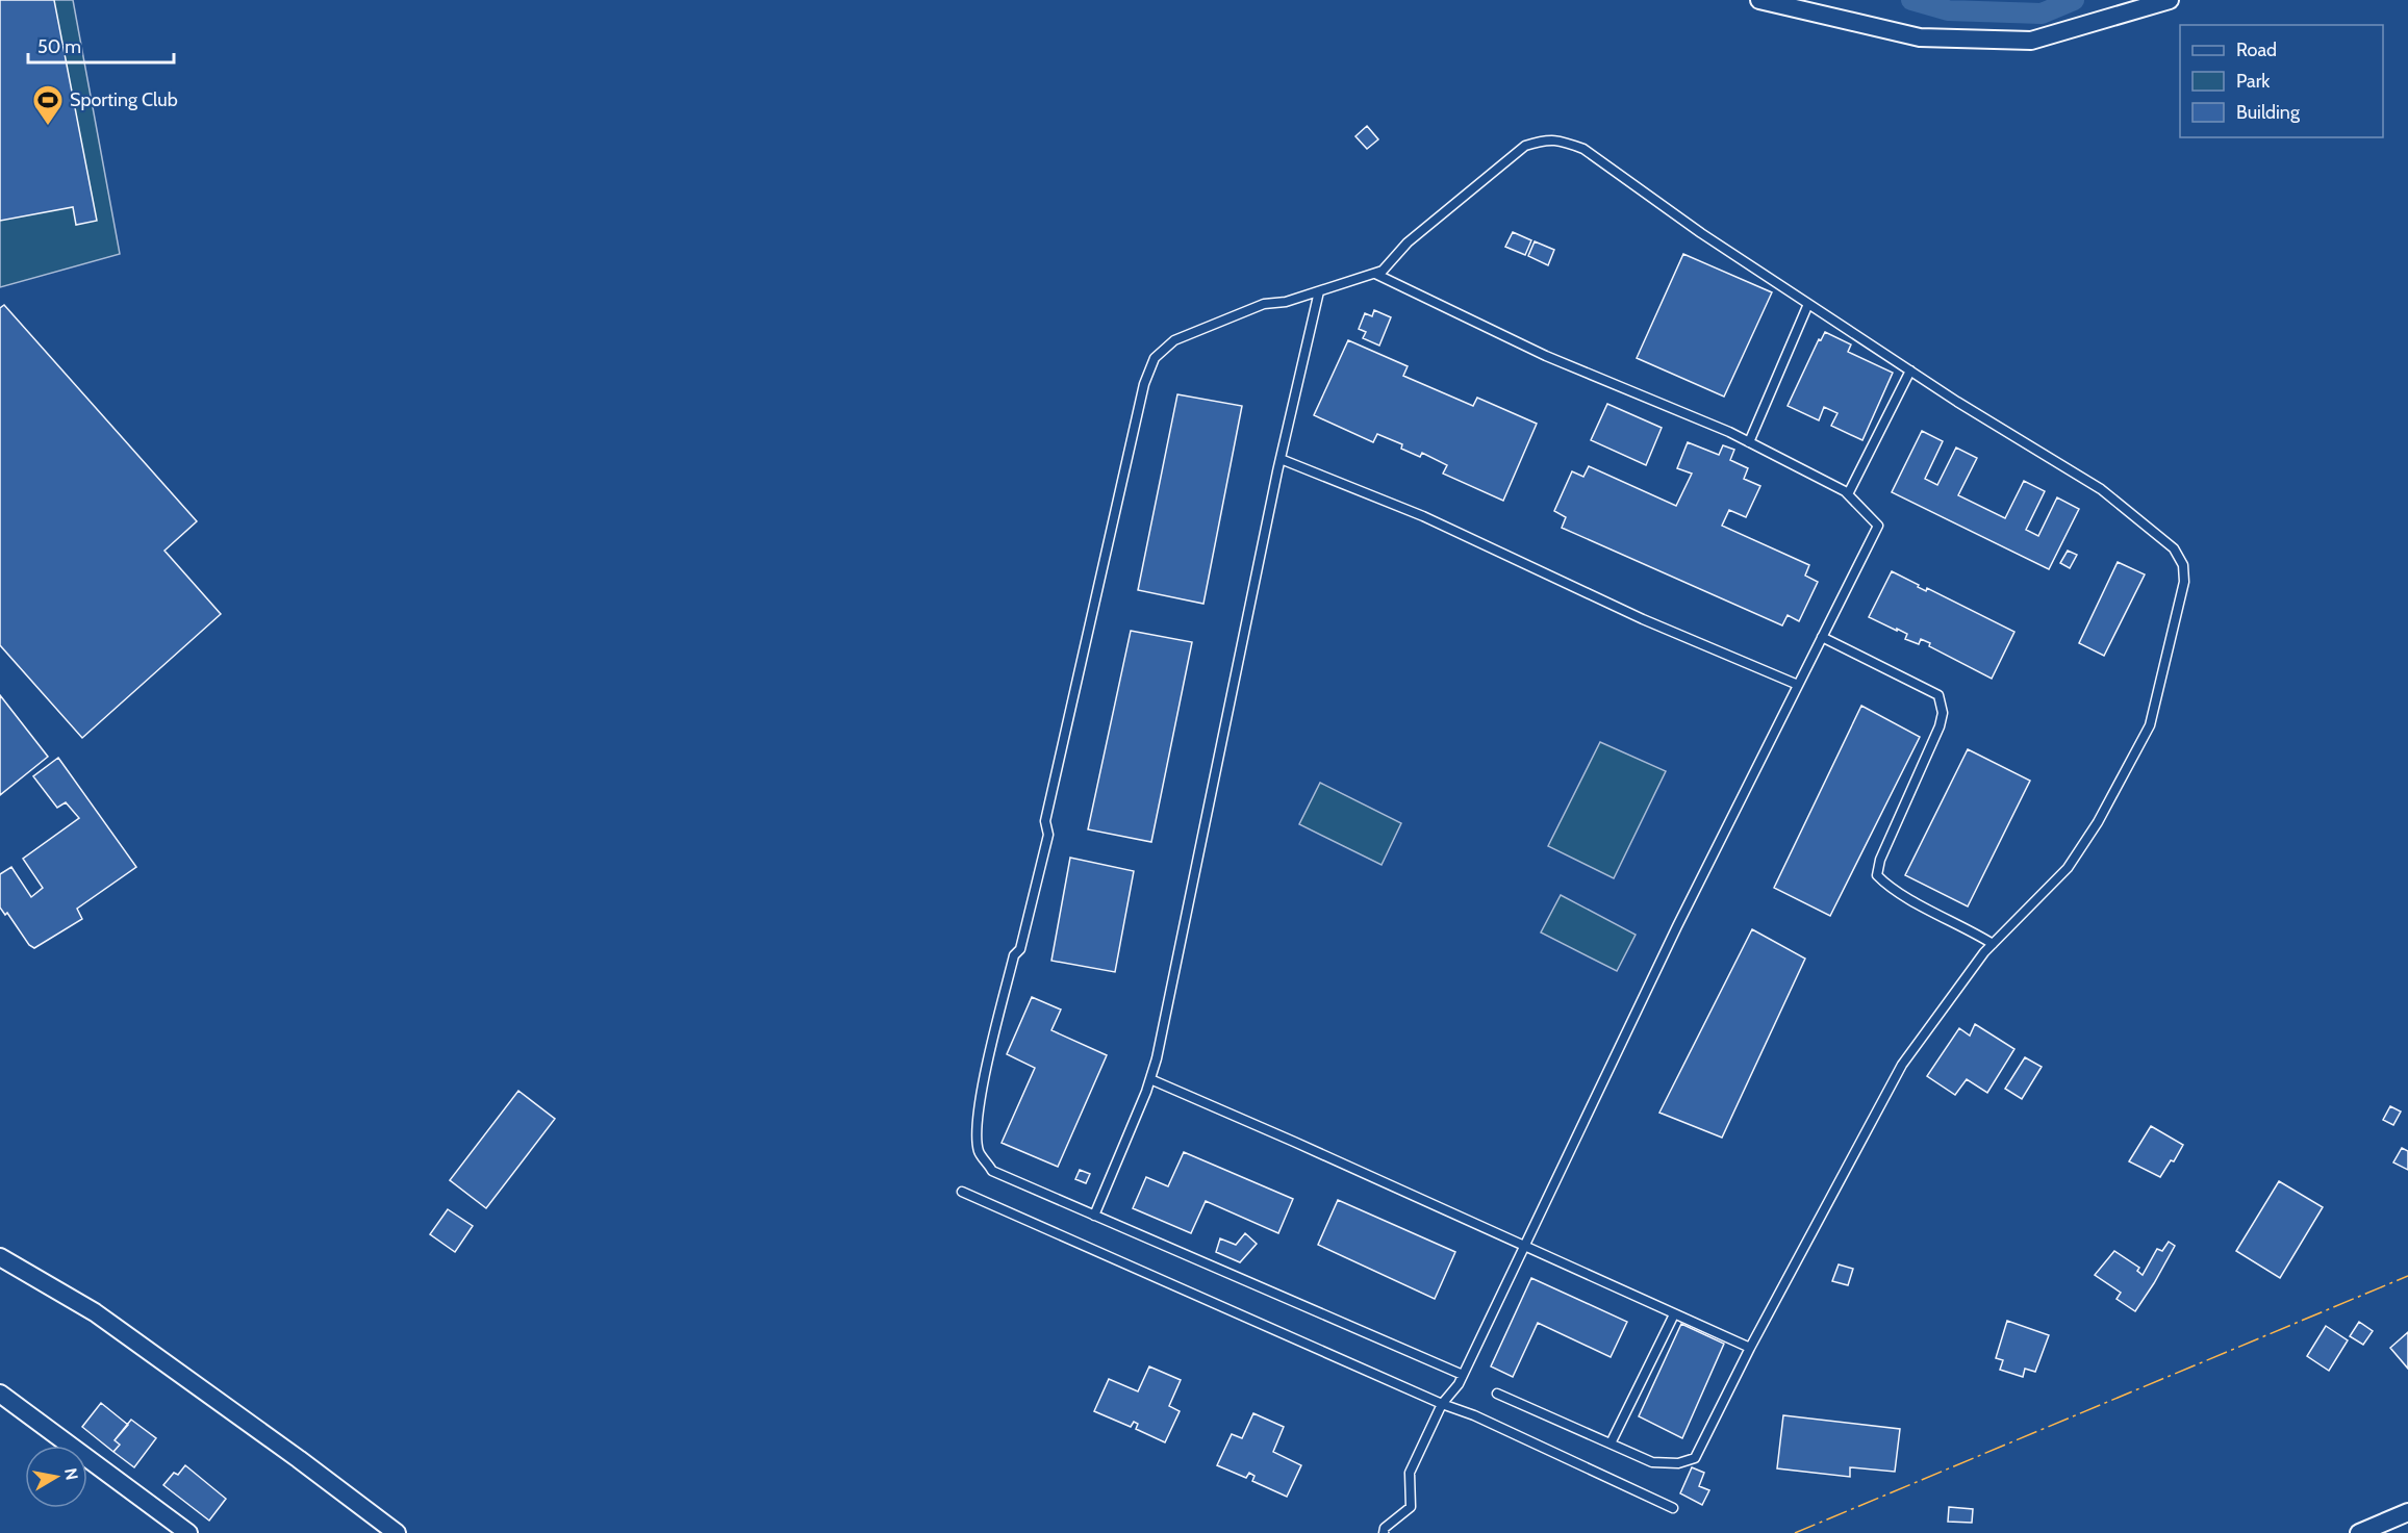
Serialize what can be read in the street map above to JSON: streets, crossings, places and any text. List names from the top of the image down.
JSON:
{
  "places": {
    "sports": ["Sporting Club"]
  },
  "legend": ["Road", "Park", "Building"],
  "scale_bar": "50 m",
  "north": "right"
}
